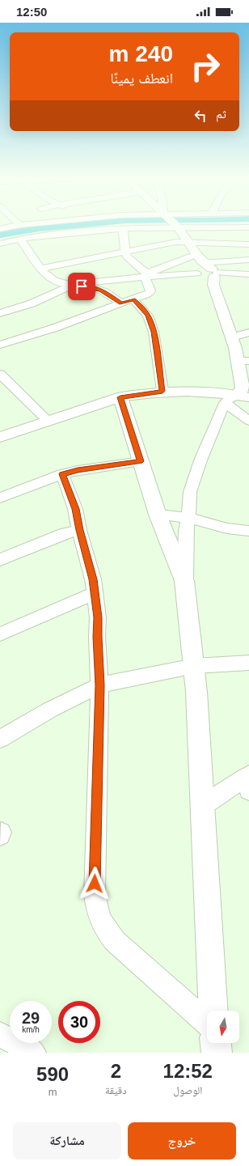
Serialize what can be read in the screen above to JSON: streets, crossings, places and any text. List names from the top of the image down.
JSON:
{
  "north": "bottom",
  "page": {
    "status": "12:50",
    "turn": ["240 m", "انعطف يمينًا"],
    "then": "ثم",
    "speed": "29 km/h",
    "limit": "30",
    "eta": [
      "12:52",
      "الوصول",
      "2",
      "دقيقة",
      "590",
      "m"
    ],
    "buttons": ["خروج", "مشاركة"]
  }
}
